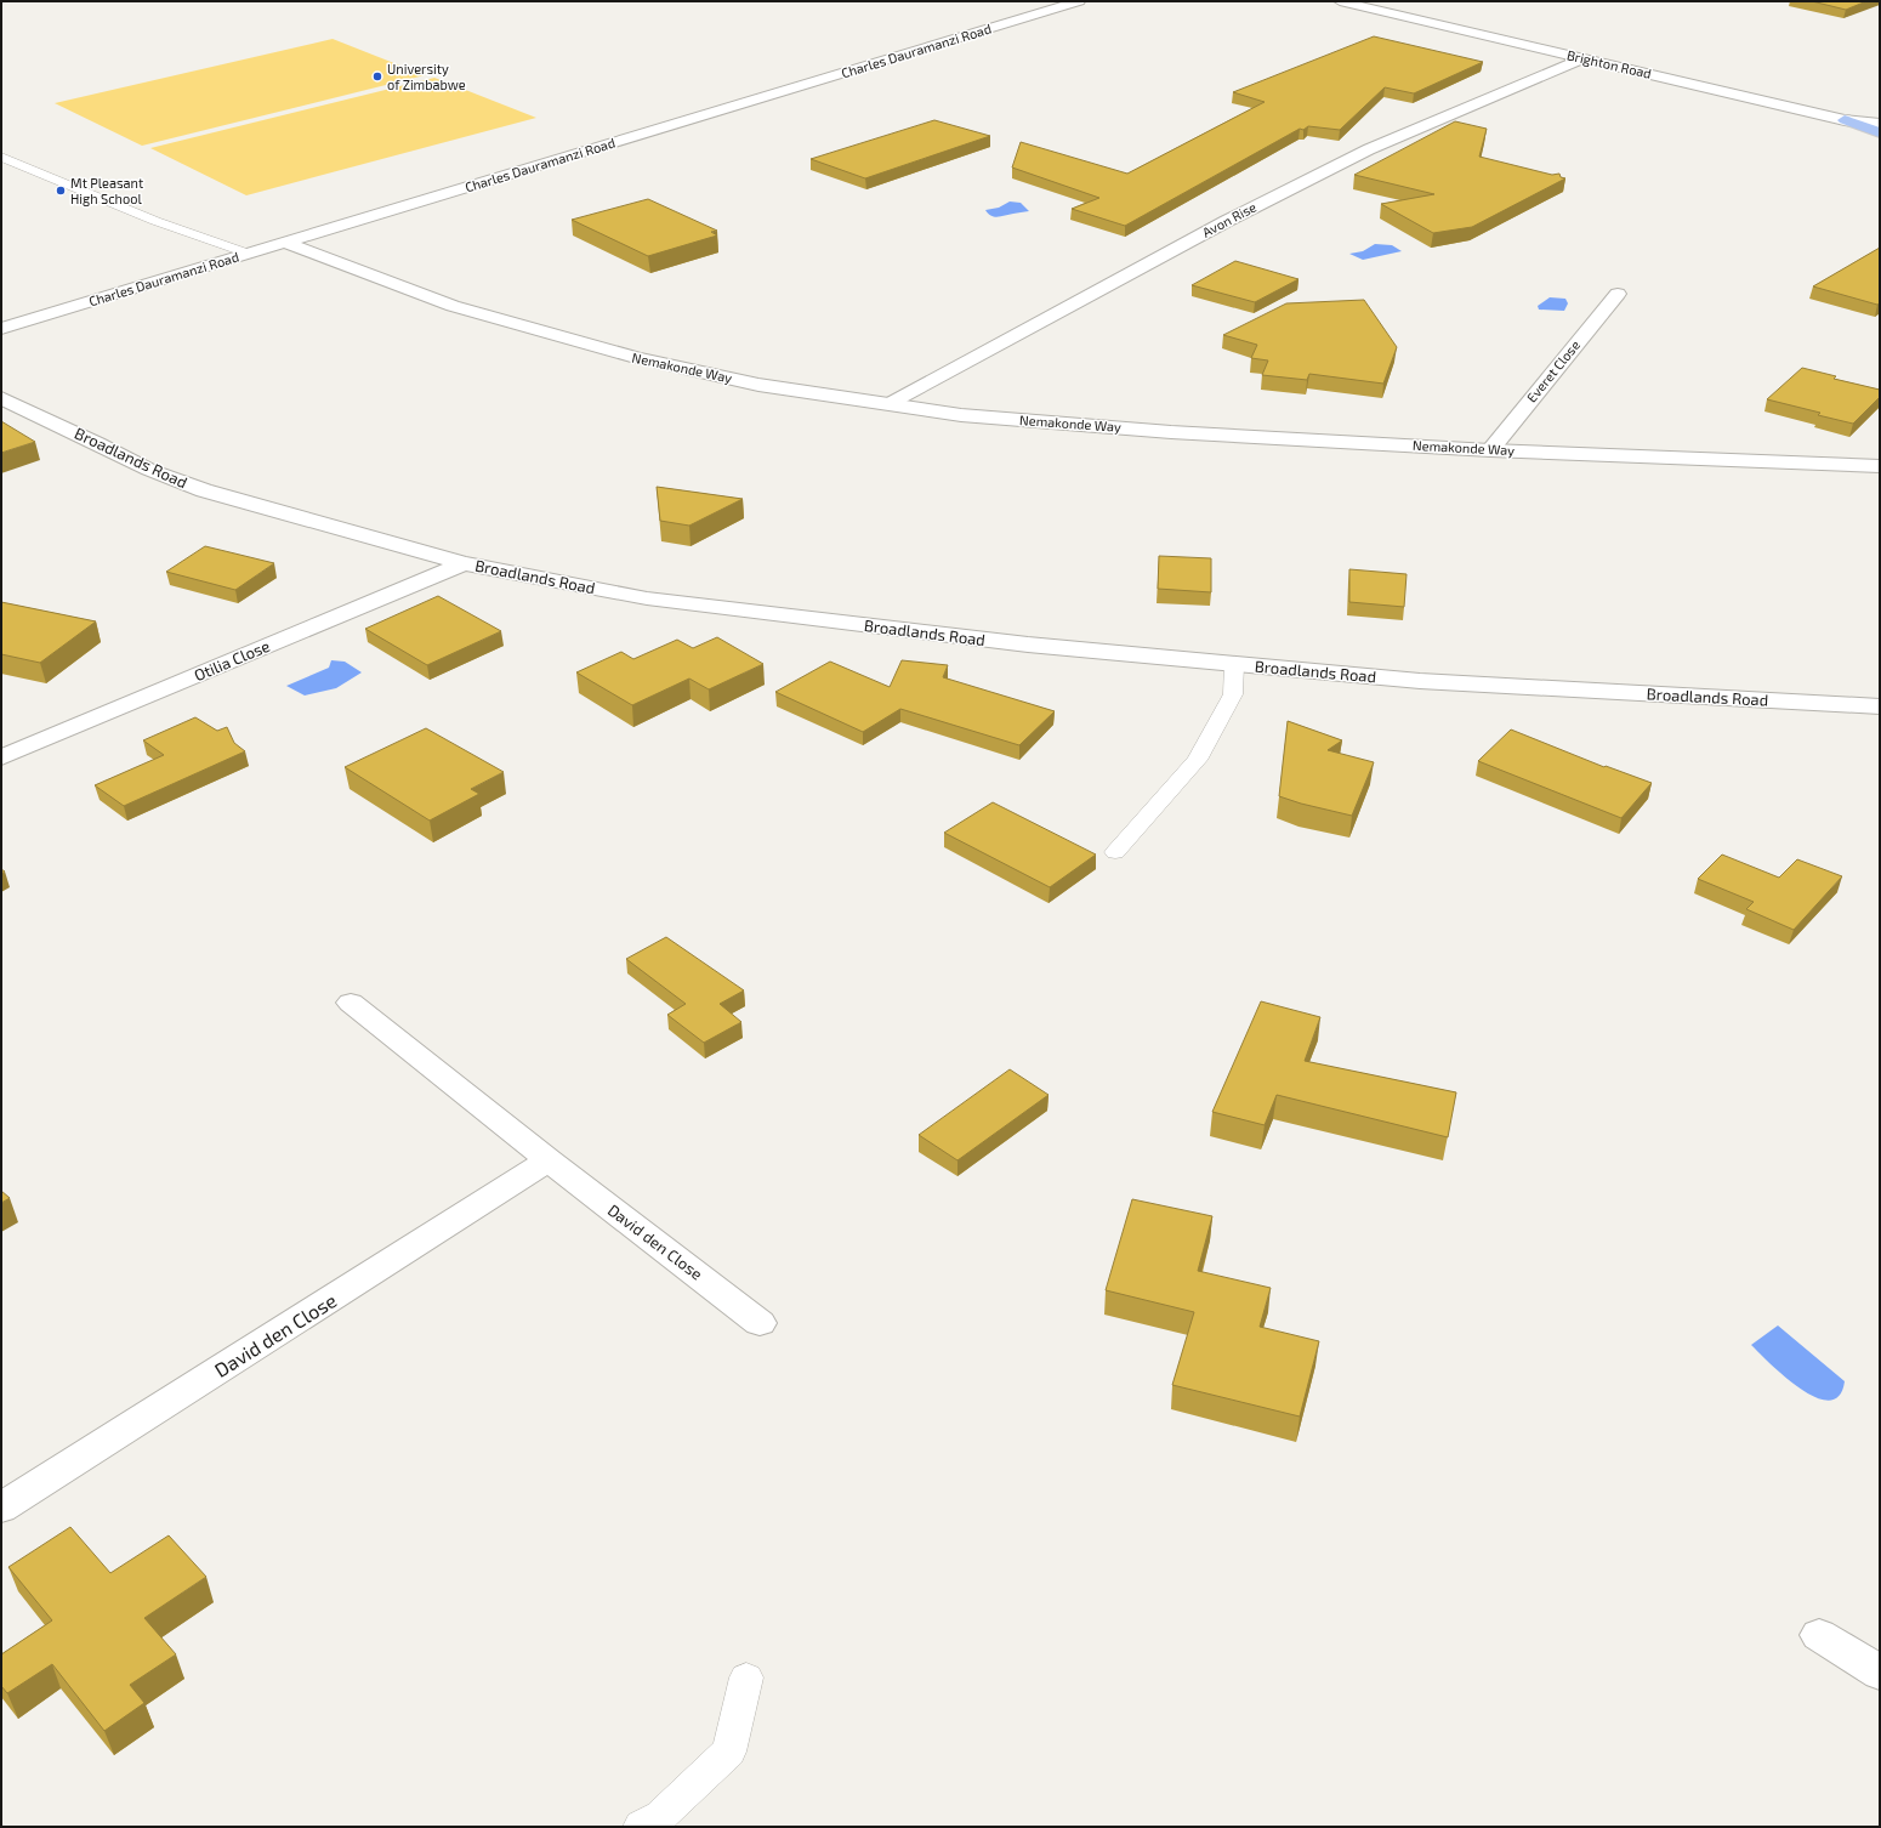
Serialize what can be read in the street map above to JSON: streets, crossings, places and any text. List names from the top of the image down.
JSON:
{
  "streets": {
    "street": [
      "Charles Dauramanzi Road",
      "Brighton Road",
      "Avon Rise",
      "Nemakonde Way",
      "Everet Close",
      "Broadlands Road",
      "Otilia Close",
      "David den Close"
    ]
  },
  "crossings": [
    ["Charles Dauramanzi Road", "Nemakonde Way"],
    ["Brighton Road", "Avon Rise"],
    ["Avon Rise", "Nemakonde Way"],
    ["Nemakonde Way", "Everet Close"],
    ["Broadlands Road", "Otilia Close"]
  ],
  "places": ["University of Zimbabwe", "Mt Pleasant High School"]
}
